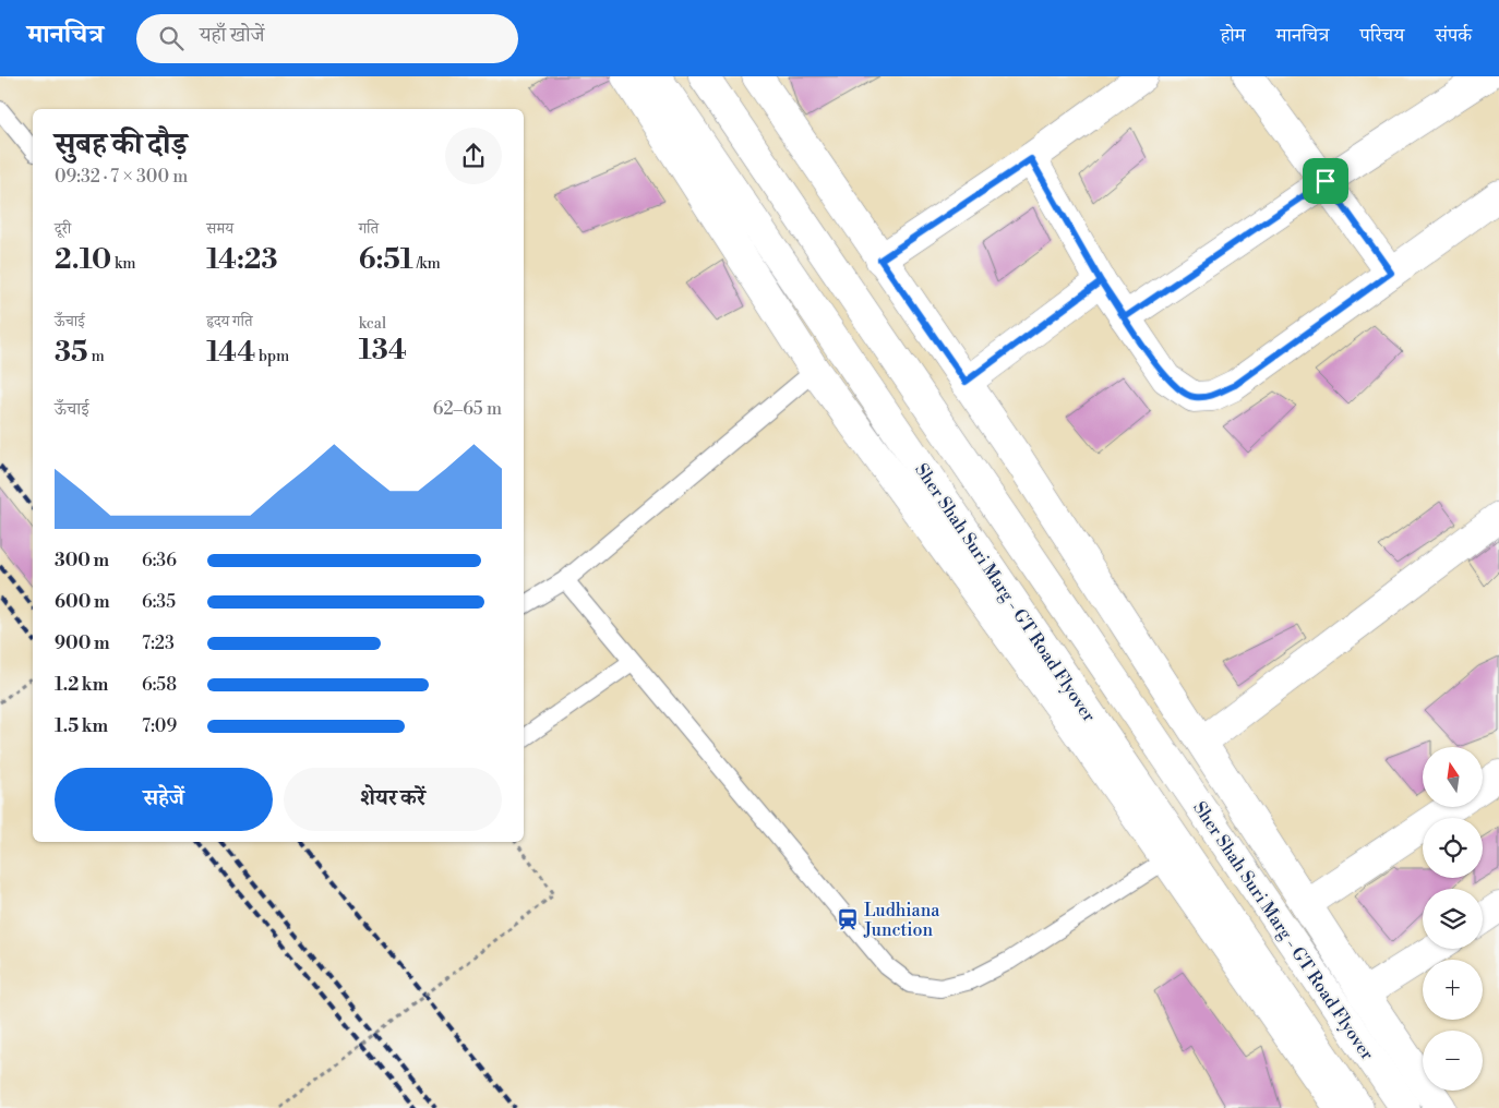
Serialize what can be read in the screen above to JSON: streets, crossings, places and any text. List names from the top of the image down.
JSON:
{
  "streets": {
    "street": ["Sher Shah Suri Marg - GT Road Flyover"]
  },
  "places": {
    "station": ["Ludhiana Junction"]
  },
  "north": "top",
  "page": {
    "header": "मानचित्र",
    "search": "यहाँ खोजें",
    "nav": [
      "होम",
      "मानचित्र",
      "परिचय",
      "संपर्क"
    ],
    "heading": ["सुबह की दौड़", "09:32 · 7 × 300 m"],
    "stats": [
      ["दूरी", "2.10 km"],
      ["समय", "14:23"],
      ["गति", "6:51 /km"],
      ["ऊँचाई", "35 m"],
      ["हृदय गति", "144 bpm"],
      ["kcal", "134"]
    ],
    "chart": ["ऊँचाई", "62–65 m"],
    "list": [
      {
        "name": "300 m",
        "note": "6:36"
      },
      {
        "name": "600 m",
        "note": "6:35"
      },
      {
        "name": "900 m",
        "note": "7:23"
      },
      {
        "name": "1.2 km",
        "note": "6:58"
      },
      {
        "name": "1.5 km",
        "note": "7:09"
      }
    ],
    "map_buttons": ["+", "−"],
    "buttons": ["सहेजें", "शेयर करें"]
  }
}
